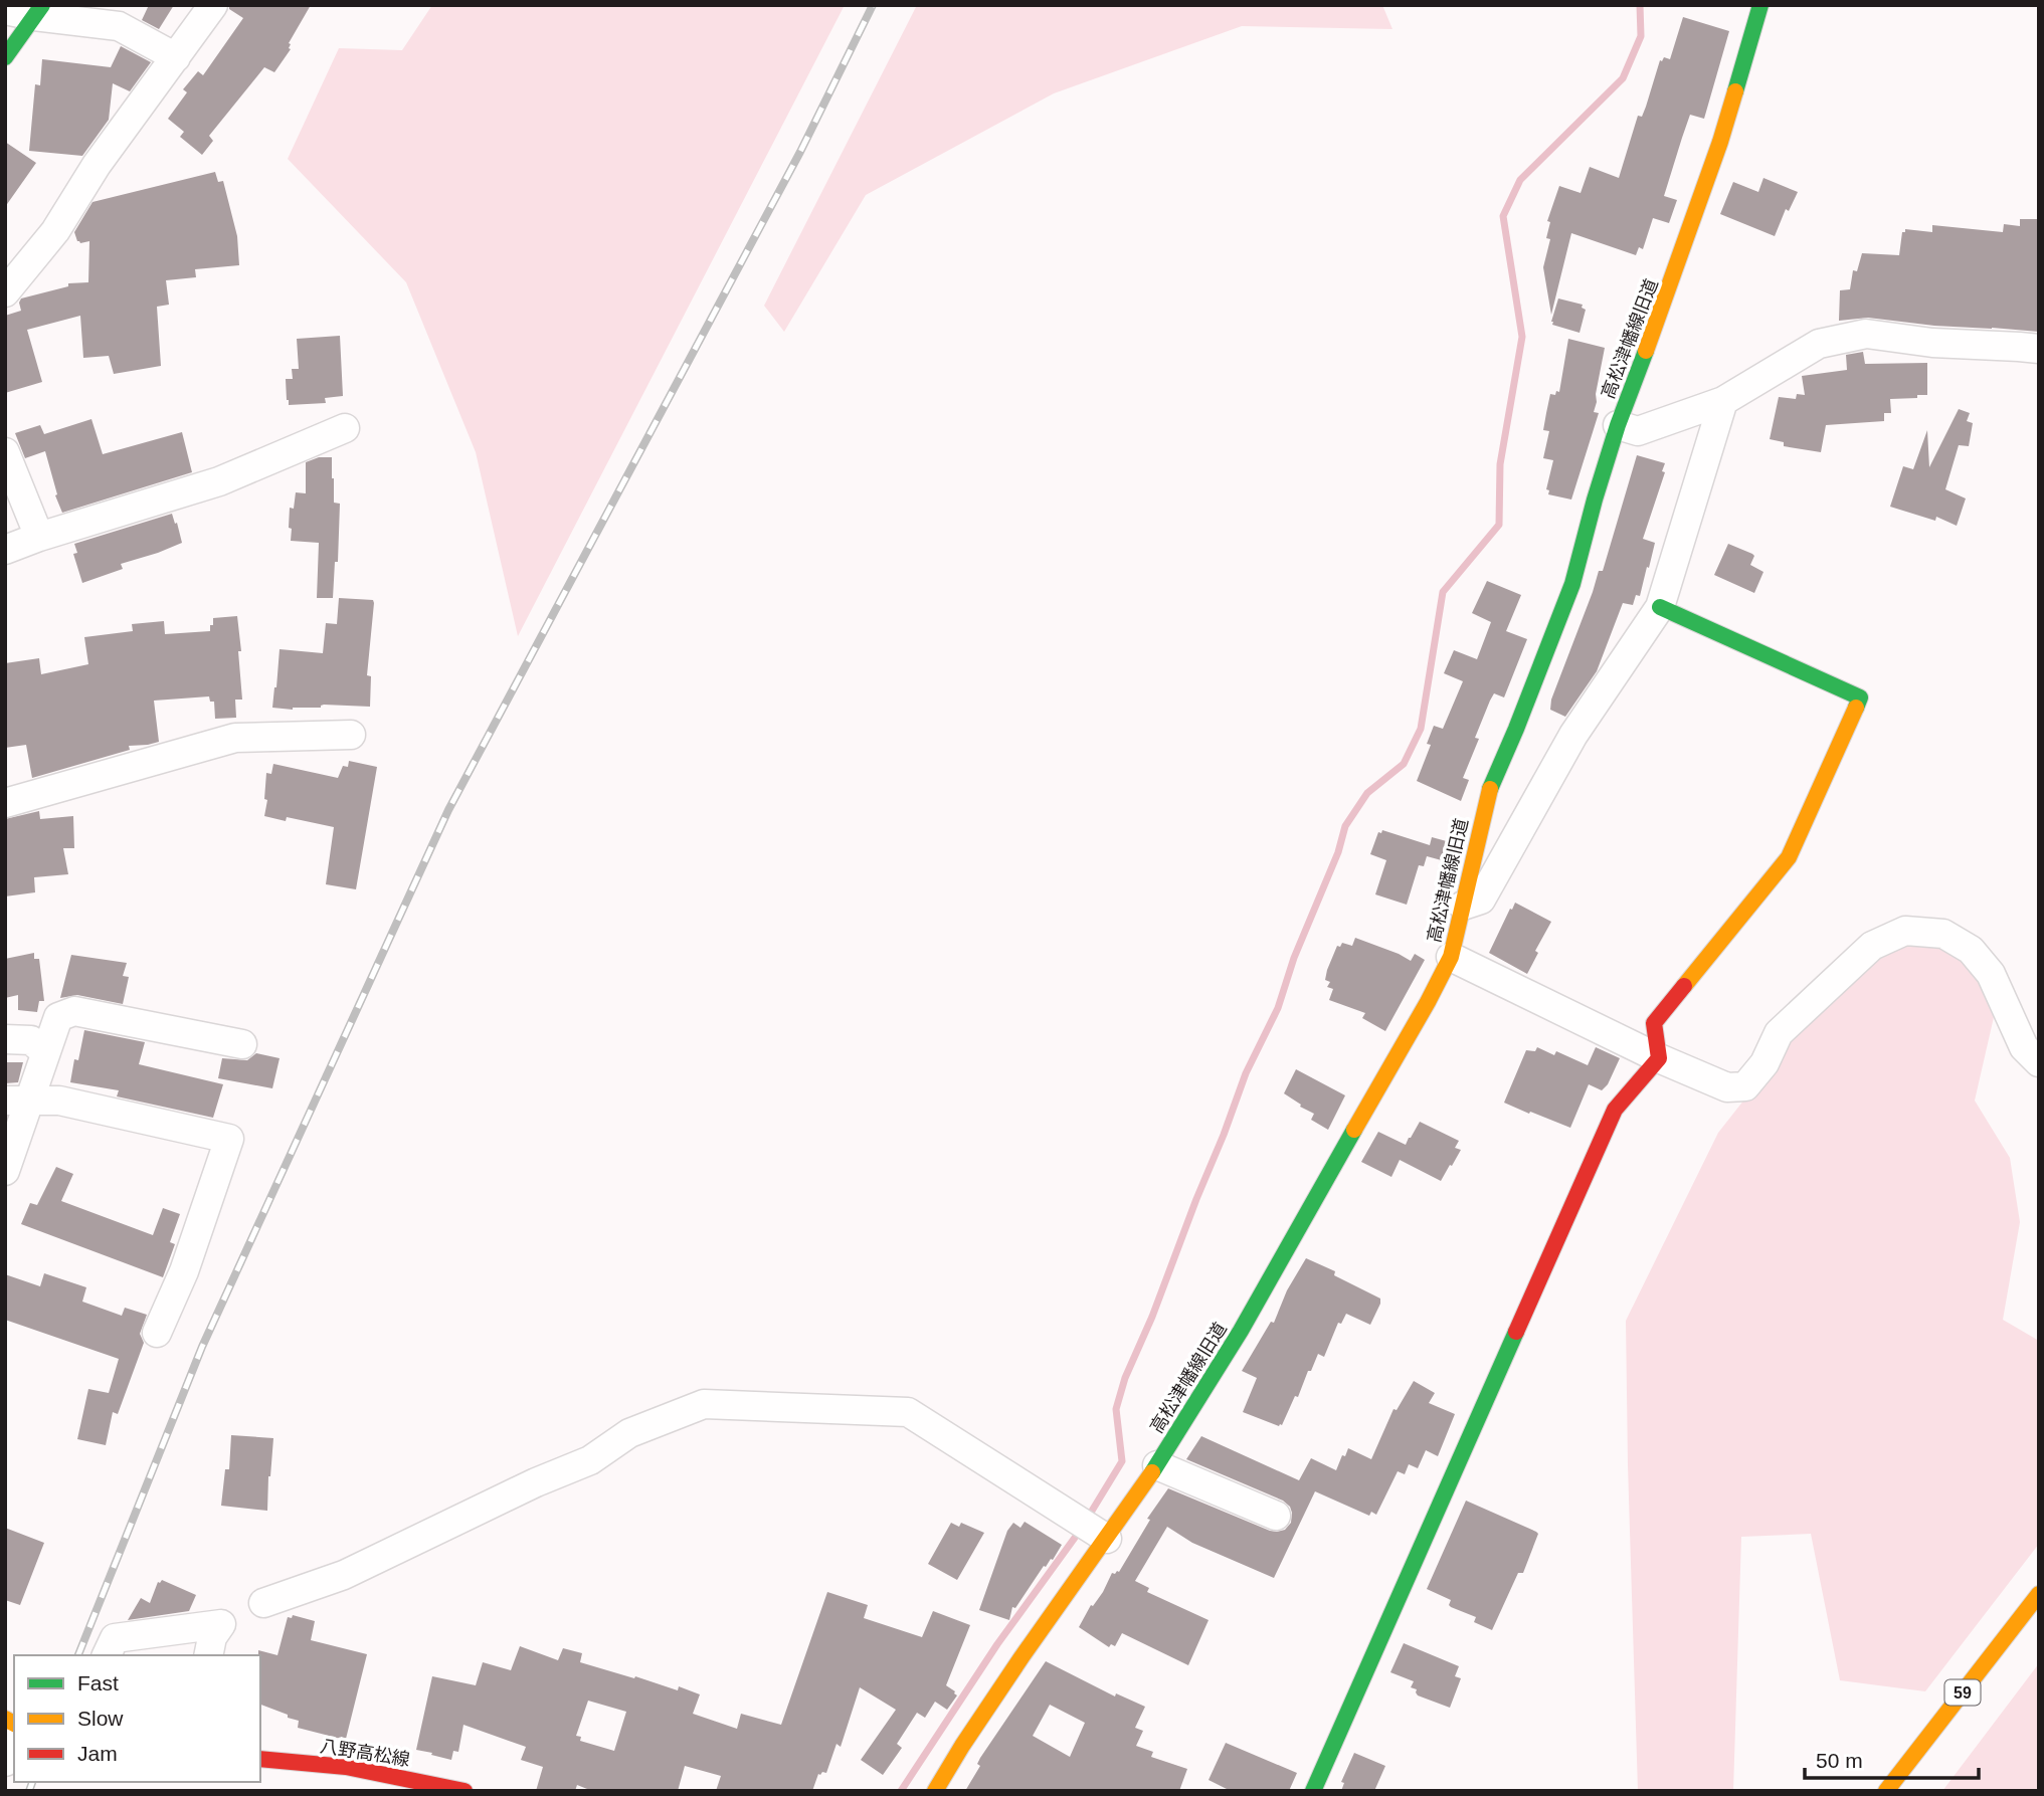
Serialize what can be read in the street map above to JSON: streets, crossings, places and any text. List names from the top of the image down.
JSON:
{
  "streets": {
    "main road": ["高松津幡線旧道", "59", "八野高松線"]
  },
  "legend": ["Fast", "Slow", "Jam"],
  "scale_bar": "50 m"
}
